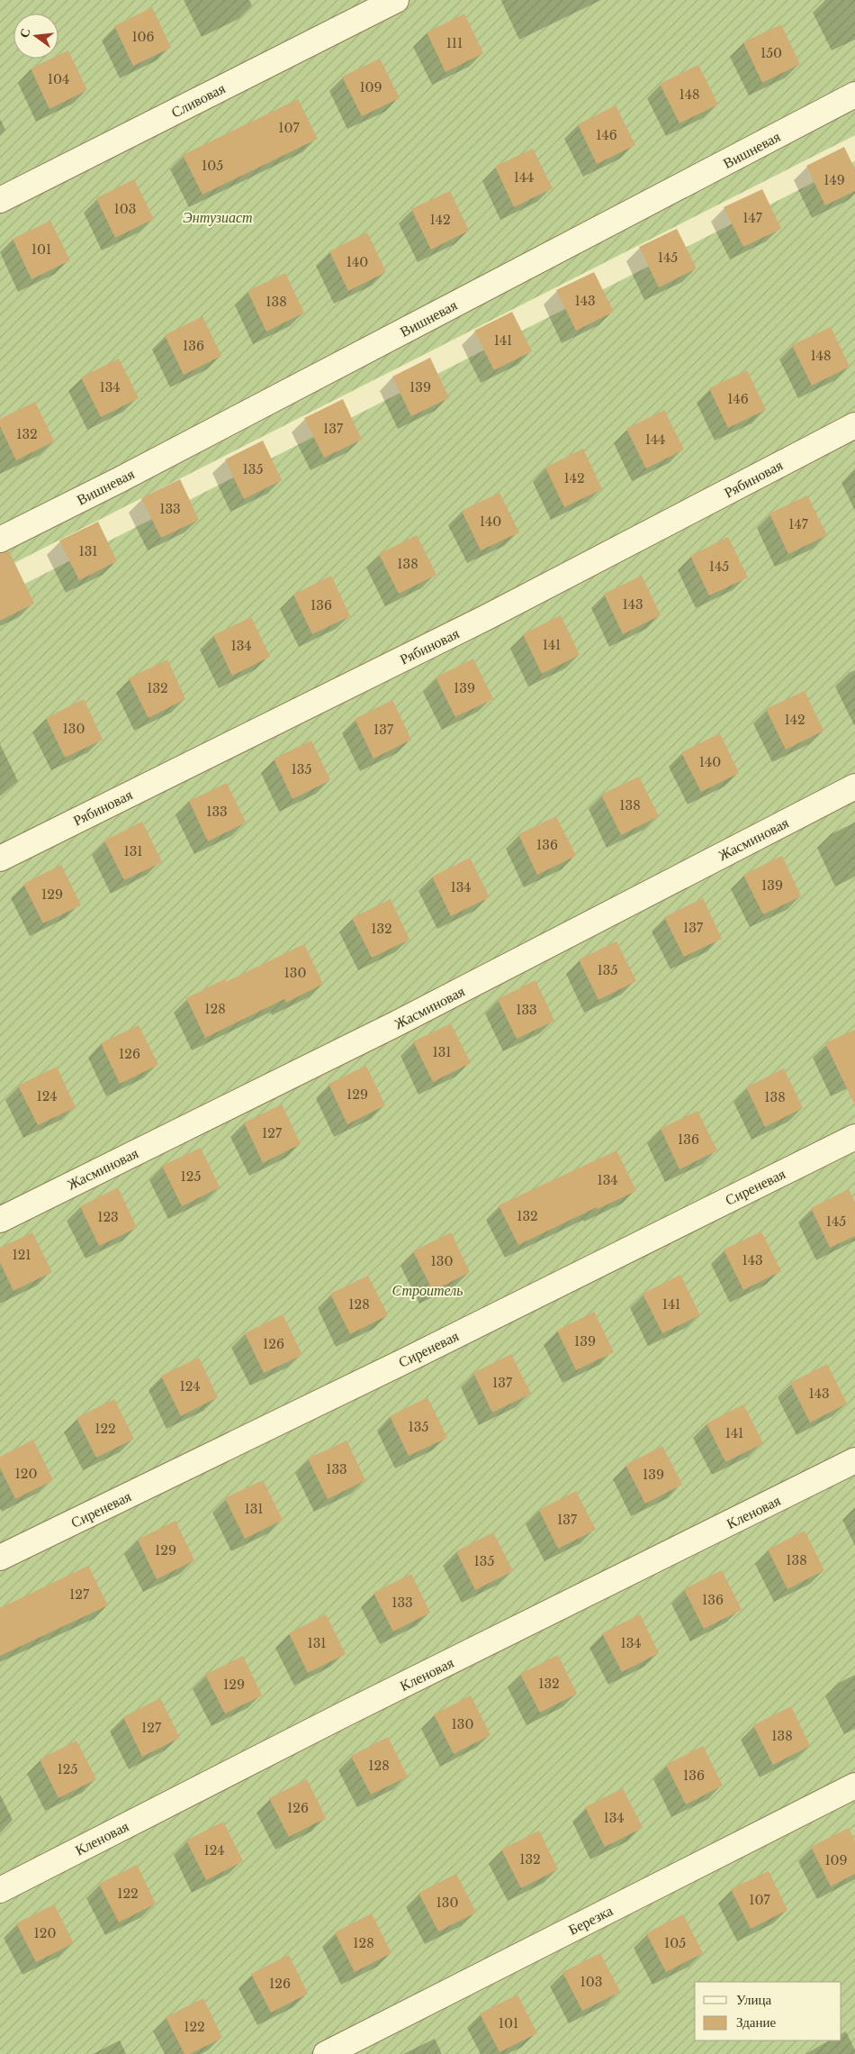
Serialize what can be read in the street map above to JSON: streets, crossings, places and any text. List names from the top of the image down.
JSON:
{
  "streets": {
    "street": [
      "Сливовая",
      "Вишневая",
      "Рябиновая",
      "Жасминовая",
      "Сиреневая",
      "Кленовая",
      "Березка"
    ]
  },
  "parks": ["Энтузиаст", "Строитель"],
  "house_numbers": [
    "106",
    "111",
    "150",
    "104",
    "109",
    "148",
    "107",
    "146",
    "105",
    "144",
    "149",
    "103",
    "147",
    "142",
    "101",
    "145",
    "140",
    "143",
    "138",
    "141",
    "136",
    "148",
    "134",
    "139",
    "146",
    "137",
    "132",
    "144",
    "135",
    "142",
    "133",
    "140",
    "147",
    "131",
    "138",
    "145",
    "143",
    "136",
    "141",
    "134",
    "132",
    "139",
    "142",
    "130",
    "137",
    "140",
    "135",
    "138",
    "133",
    "136",
    "131",
    "139",
    "134",
    "129",
    "137",
    "132",
    "135",
    "130",
    "128",
    "133",
    "131",
    "126",
    "129",
    "124",
    "138",
    "127",
    "136",
    "125",
    "134",
    "132",
    "123",
    "145",
    "121",
    "143",
    "130",
    "128",
    "141",
    "139",
    "126",
    "137",
    "124",
    "143",
    "135",
    "122",
    "141",
    "133",
    "120",
    "139",
    "131",
    "137",
    "129",
    "138",
    "135",
    "127",
    "136",
    "133",
    "131",
    "134",
    "132",
    "129",
    "130",
    "127",
    "138",
    "128",
    "125",
    "136",
    "126",
    "134",
    "124",
    "132",
    "109",
    "122",
    "107",
    "130",
    "120",
    "128",
    "105",
    "103",
    "126",
    "101",
    "122"
  ],
  "legend": ["Улица", "Здание"],
  "north": "left"
}
